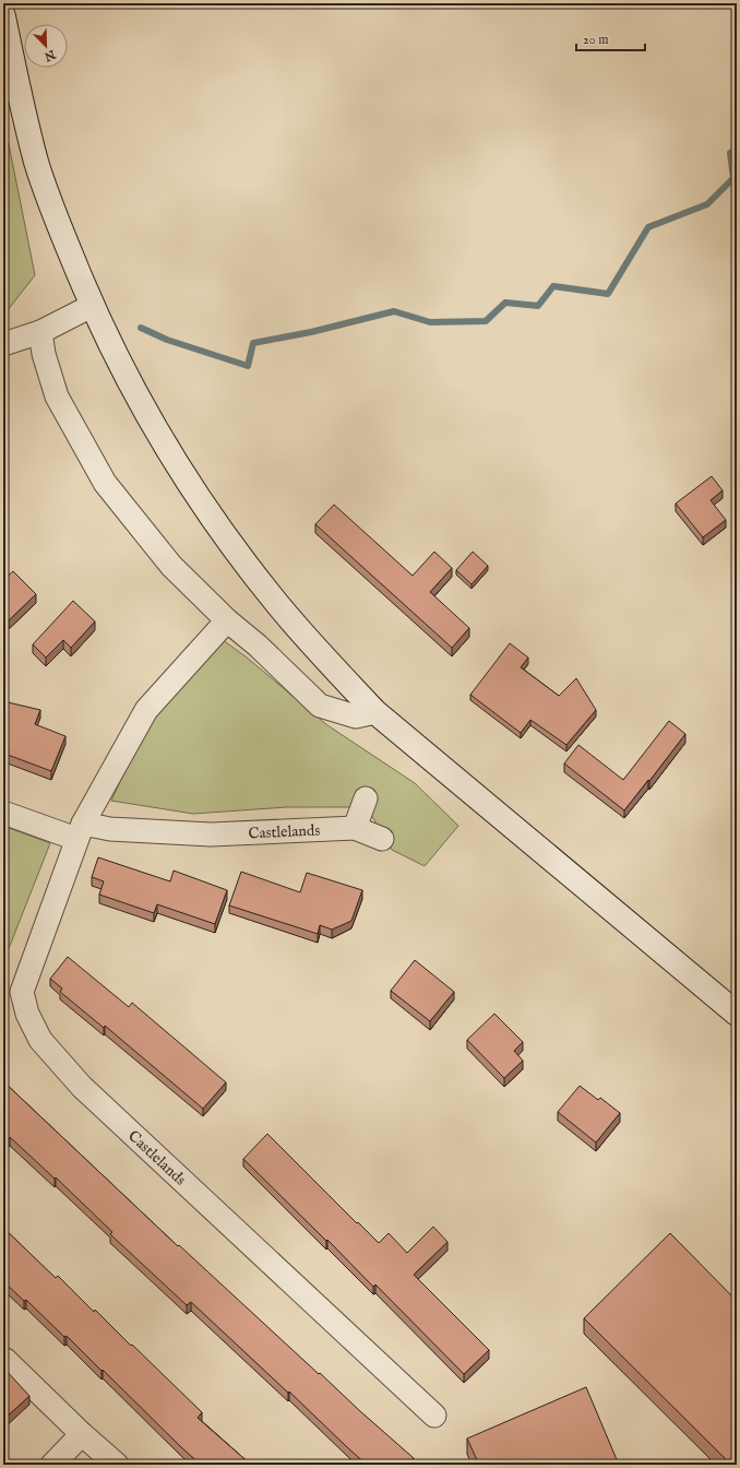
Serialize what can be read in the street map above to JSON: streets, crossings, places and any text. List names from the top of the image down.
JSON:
{
  "streets": {
    "street": ["Castlelands"]
  },
  "scale_bar": "20 m",
  "north": "bottom right"
}
